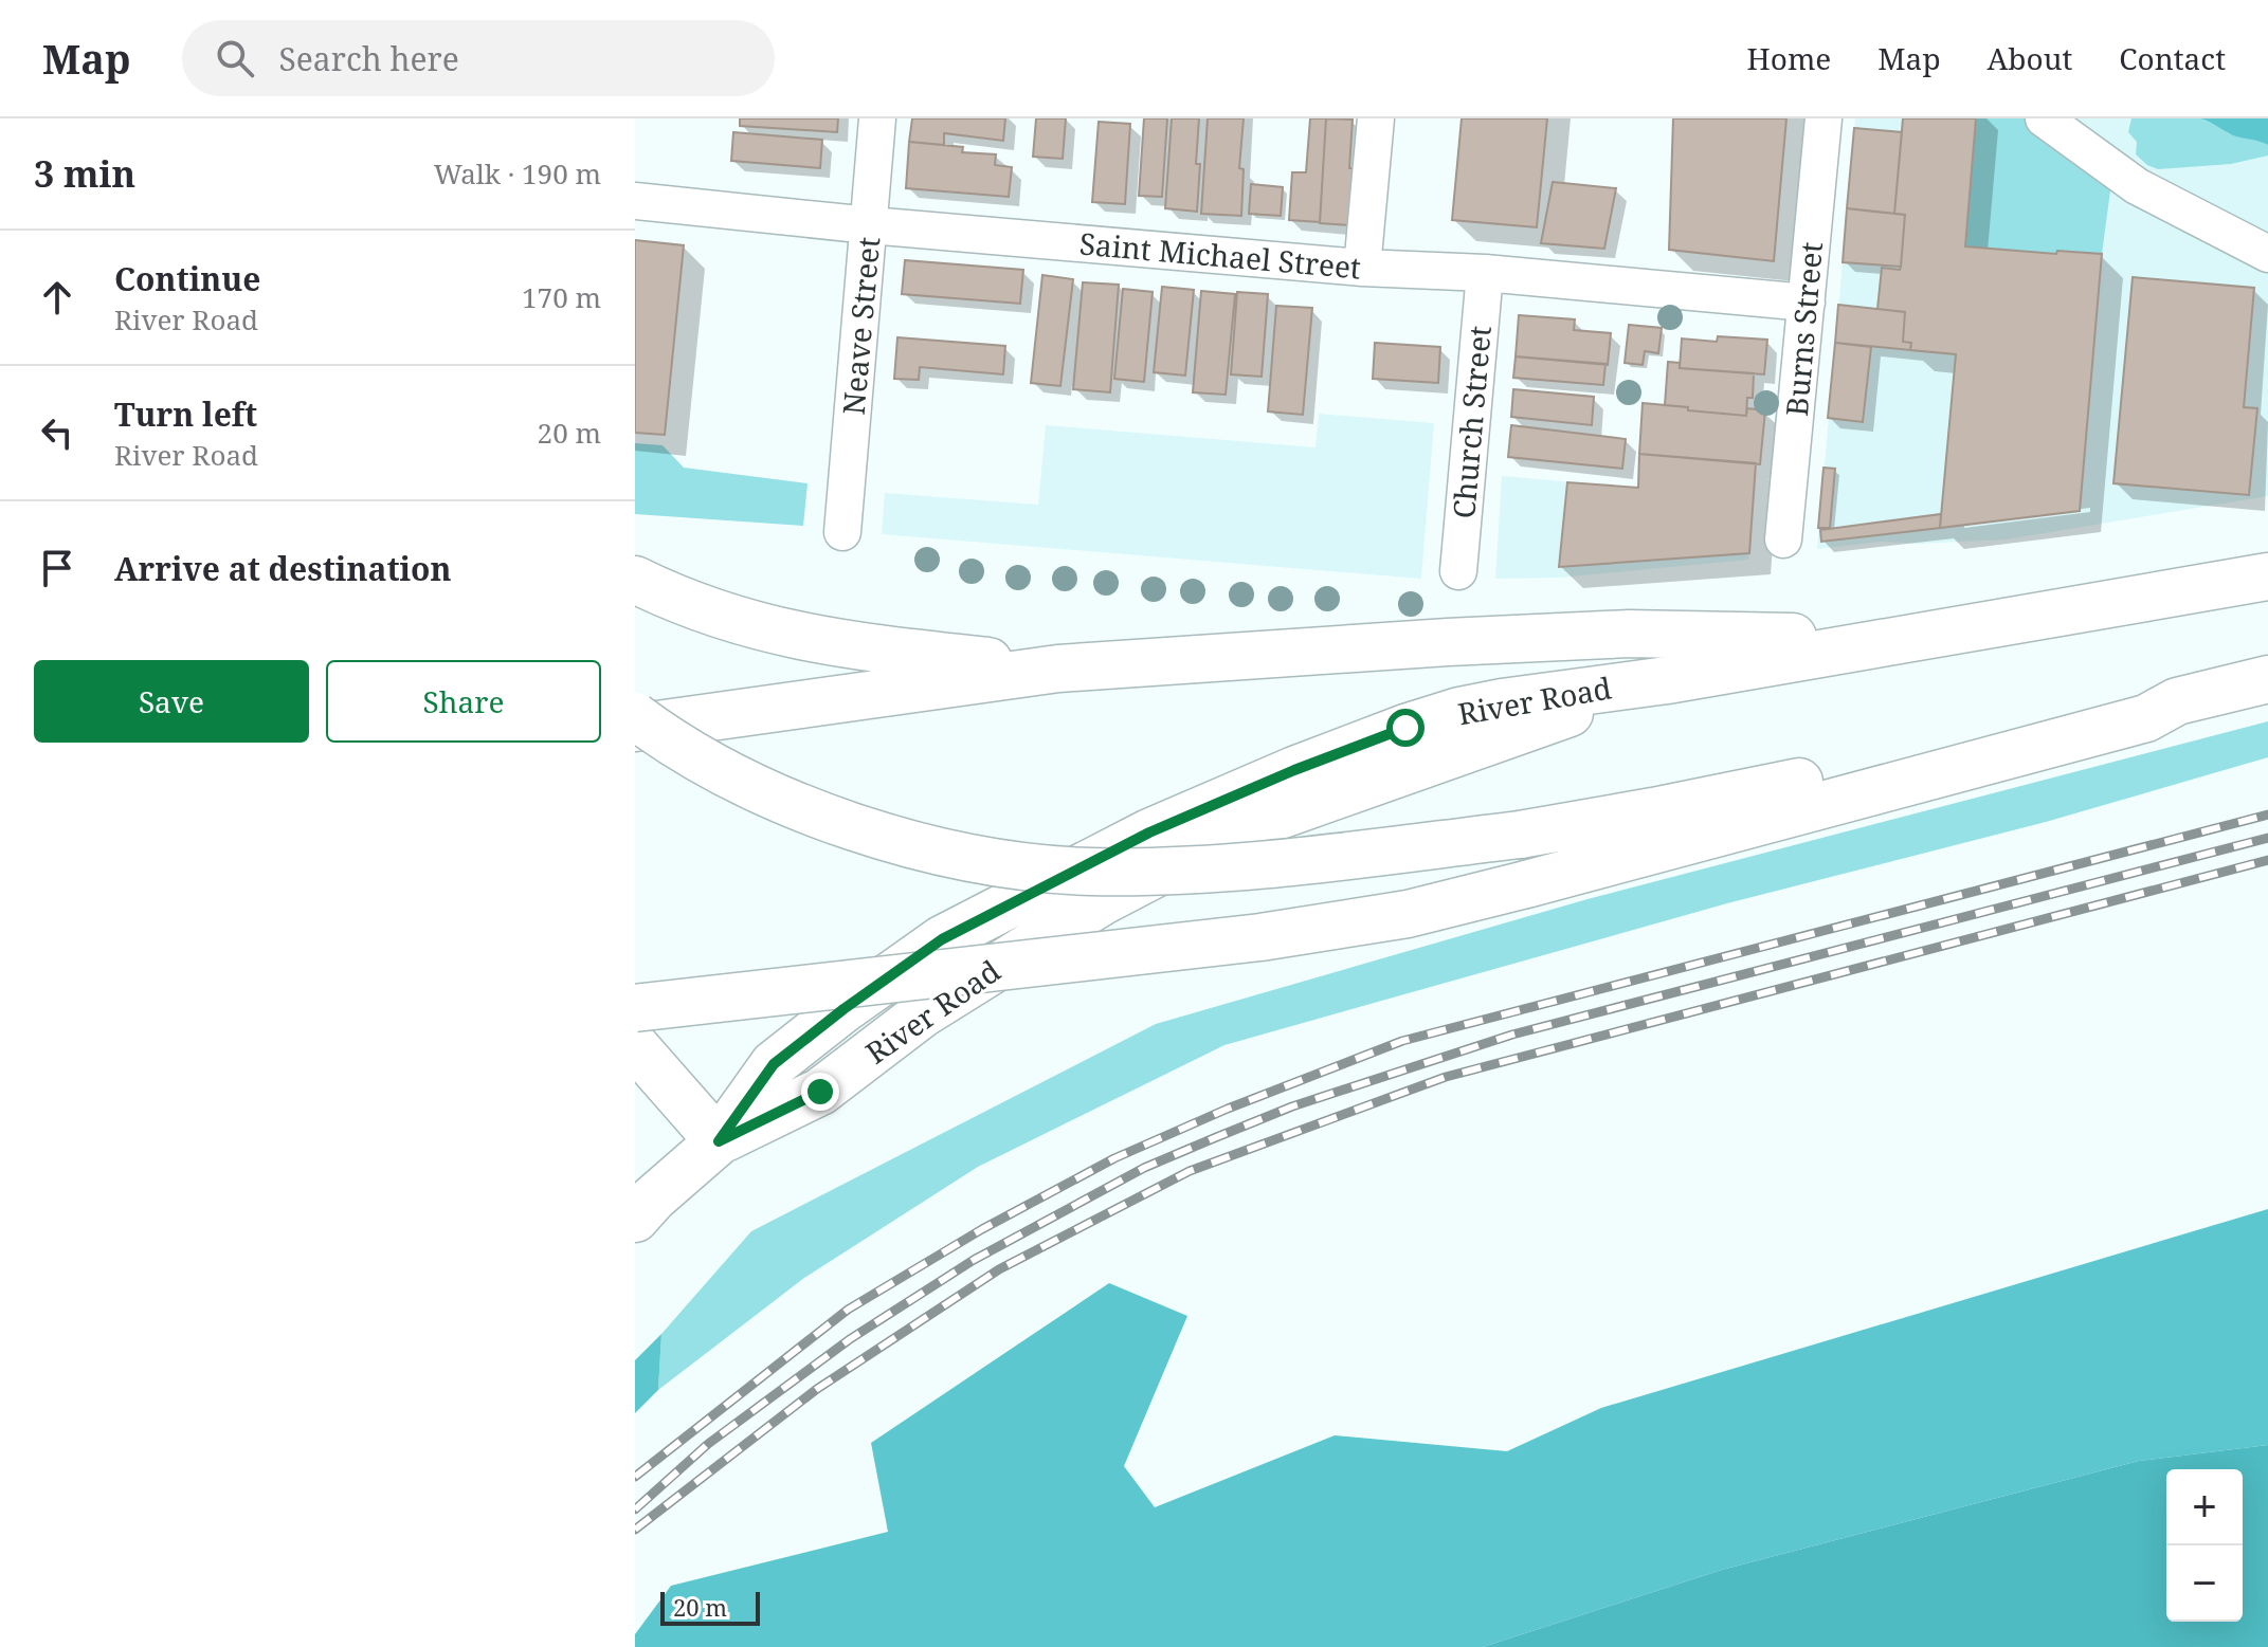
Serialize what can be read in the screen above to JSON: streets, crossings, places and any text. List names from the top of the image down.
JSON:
{
  "streets": {
    "main road": ["River Road"],
    "street": [
      "Saint Michael Street",
      "Neave Street",
      "Burns Street",
      "Church Street"
    ]
  },
  "crossings": [
    ["Saint Michael Street", "Neave Street"],
    ["Saint Michael Street", "Burns Street"],
    ["Saint Michael Street", "Church Street"]
  ],
  "scale_bar": "20 m",
  "page": {
    "header": "Map",
    "search": "Search here",
    "nav": [
      "Home",
      "Map",
      "About",
      "Contact"
    ],
    "heading": ["3 min", "Walk · 190 m"],
    "list": [
      ["Continue", "River Road", "170 m"],
      ["Turn left", "River Road", "20 m"],
      "Arrive at destination"
    ],
    "buttons": ["Save", "Share"],
    "map_buttons": ["+", "−"],
    "scale": "20 m"
  }
}
